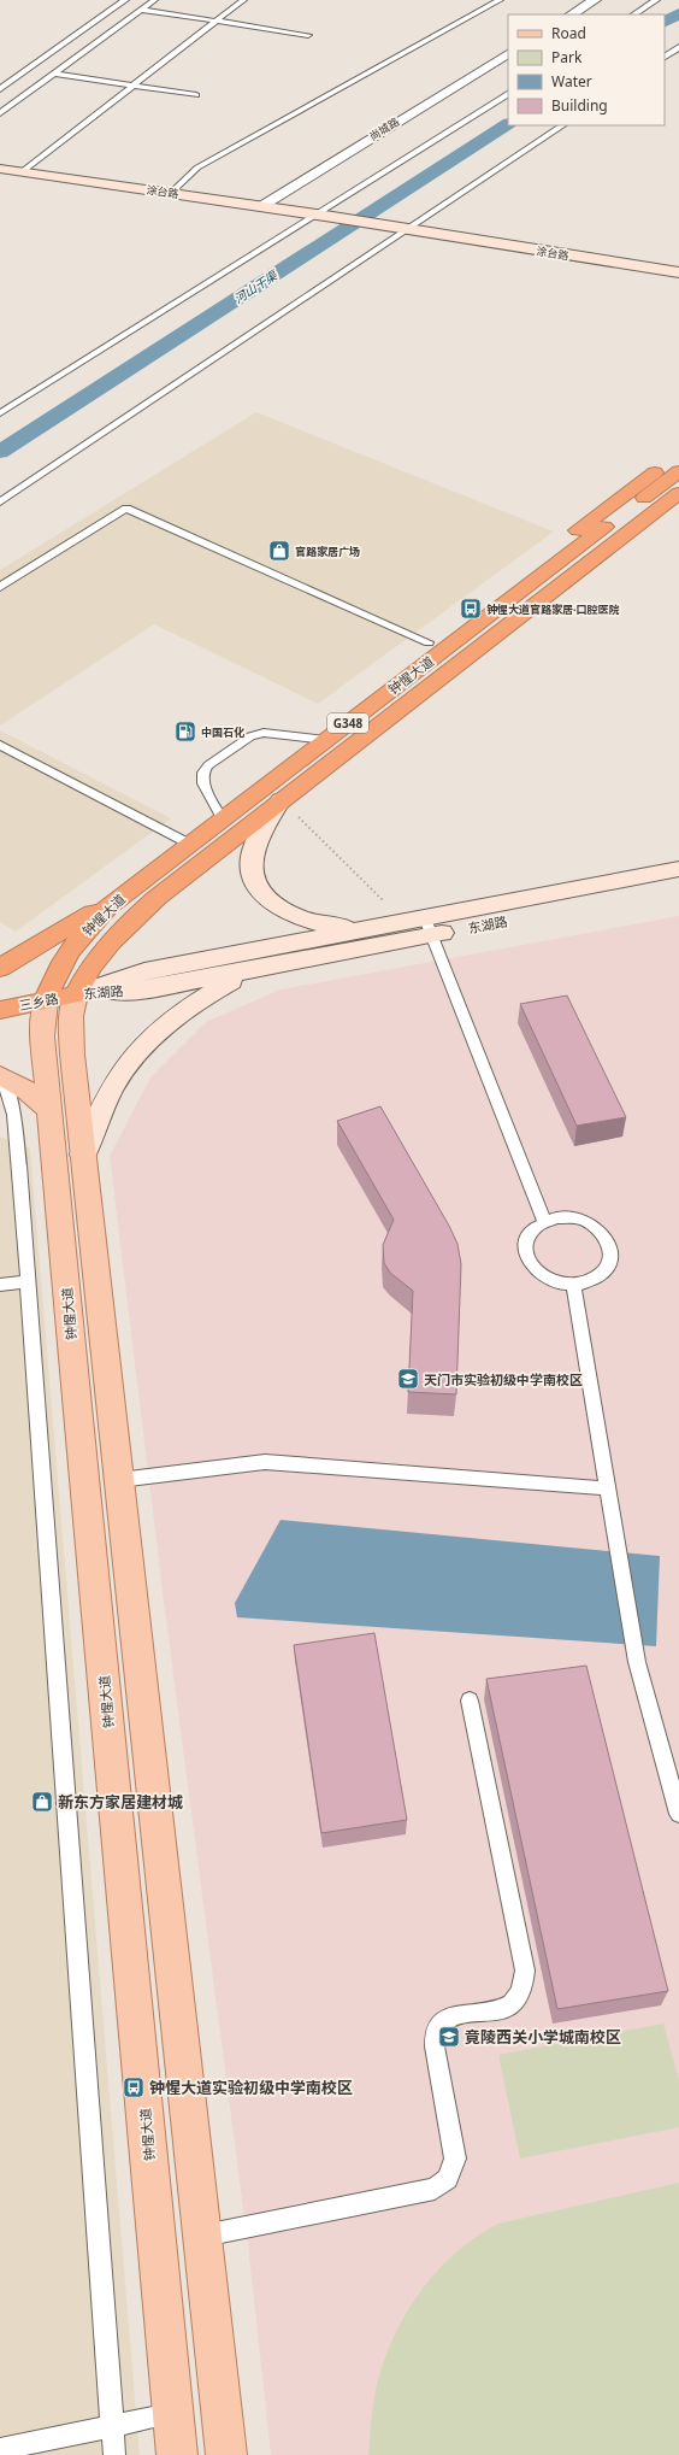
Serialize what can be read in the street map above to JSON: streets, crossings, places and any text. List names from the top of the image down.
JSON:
{
  "streets": {
    "highway": ["钟惺大道", "G348", "三乡路"],
    "main road": ["涂台路", "东湖路"],
    "street": ["尚城路"]
  },
  "crossings": [
    ["尚城路", "涂台路"],
    ["钟惺大道", "东湖路"],
    ["钟惺大道", "三乡路"],
    ["东湖路", "三乡路"]
  ],
  "water": ["河山干渠"],
  "places": {
    "shop": ["官路家居广场", "新东方家居建材城"],
    "bus stop": ["钟惺大道官路家居·口腔医院", "钟惺大道实验初级中学南校区"],
    "fuel station": ["中国石化"],
    "school or university": ["天门市实验初级中学南校区", "竟陵西关小学城南校区"]
  },
  "legend": [
    "Road",
    "Park",
    "Water",
    "Building"
  ]
}
